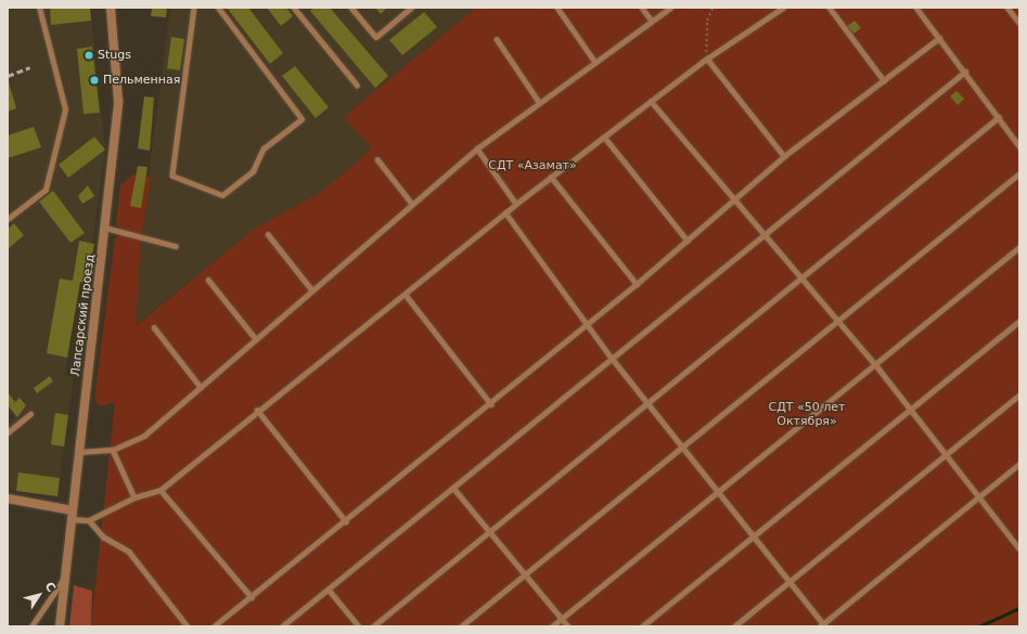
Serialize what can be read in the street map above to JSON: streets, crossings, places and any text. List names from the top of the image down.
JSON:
{
  "streets": {
    "street": ["Лапсарский проезд"]
  },
  "parks": ["СДТ «Азамат»", "СДТ «50 лет Октября»"],
  "places": ["Stugs", "Пельменная"],
  "north": "top right"
}
